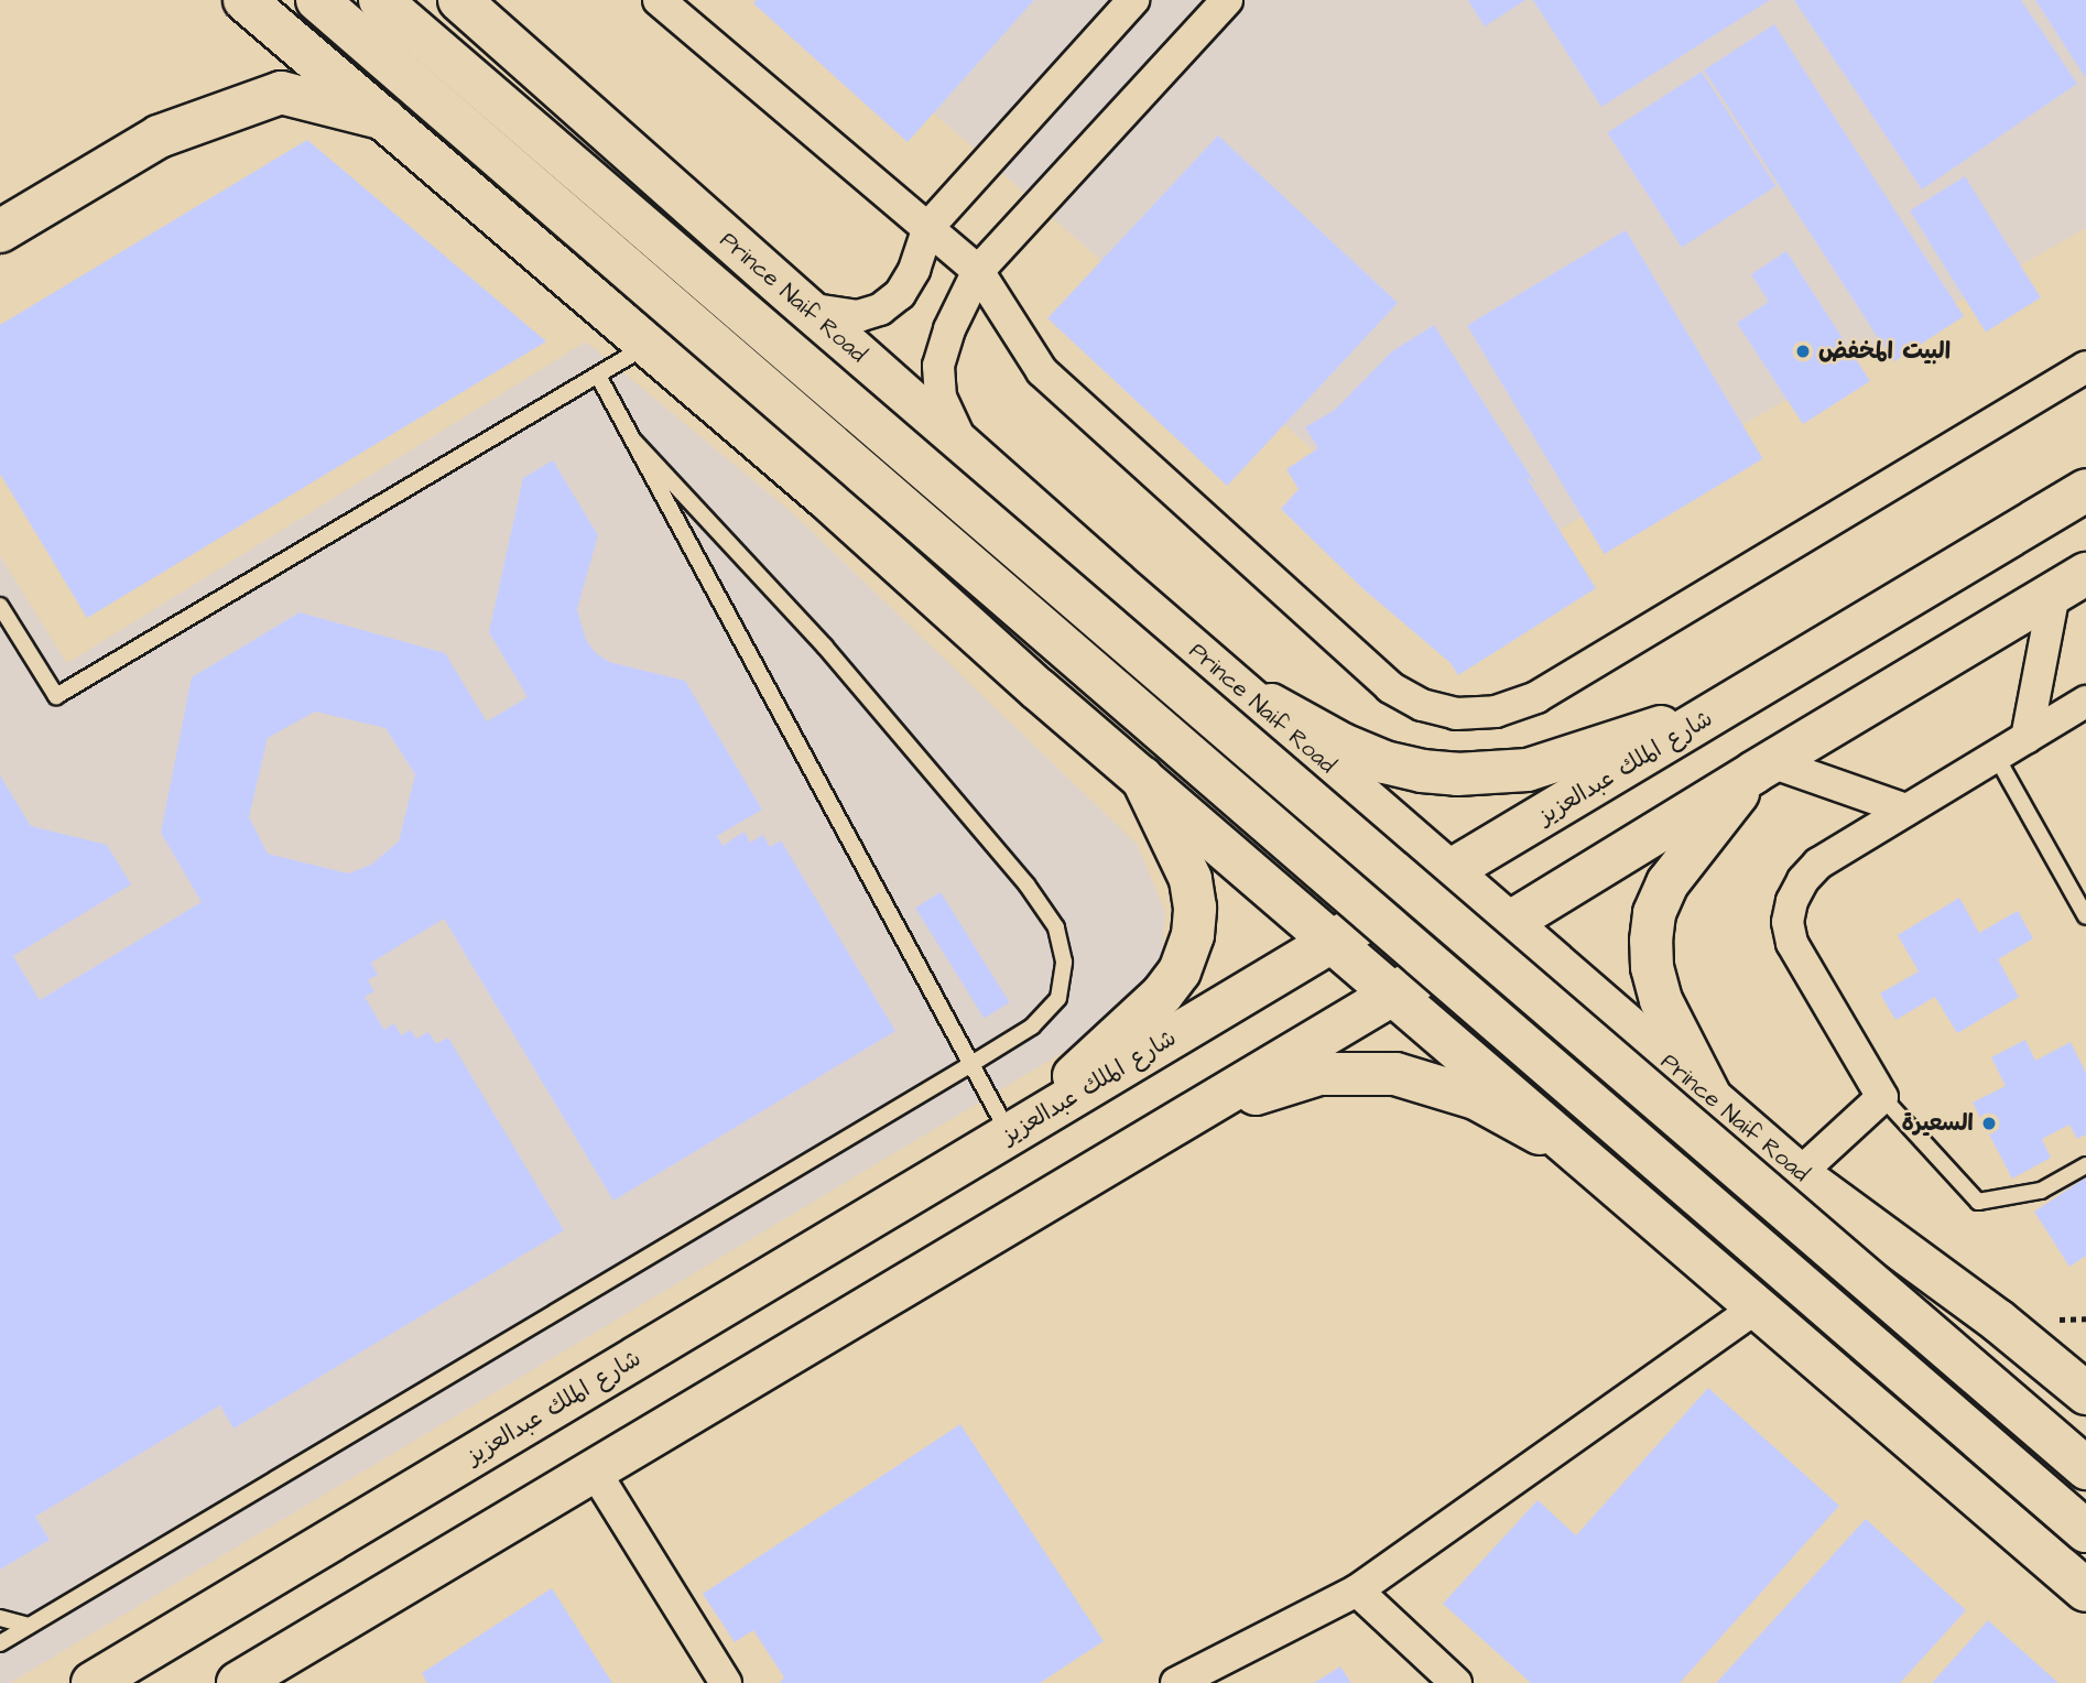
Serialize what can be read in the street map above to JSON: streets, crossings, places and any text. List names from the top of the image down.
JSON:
{
  "streets": {
    "main road": ["Prince Naif Road", "شارع الملك عبدالعزيز"]
  },
  "crossings": [
    ["Prince Naif Road", "شارع الملك عبدالعزيز"]
  ],
  "places": ["البيت المخفض", "السعيرة"]
}
